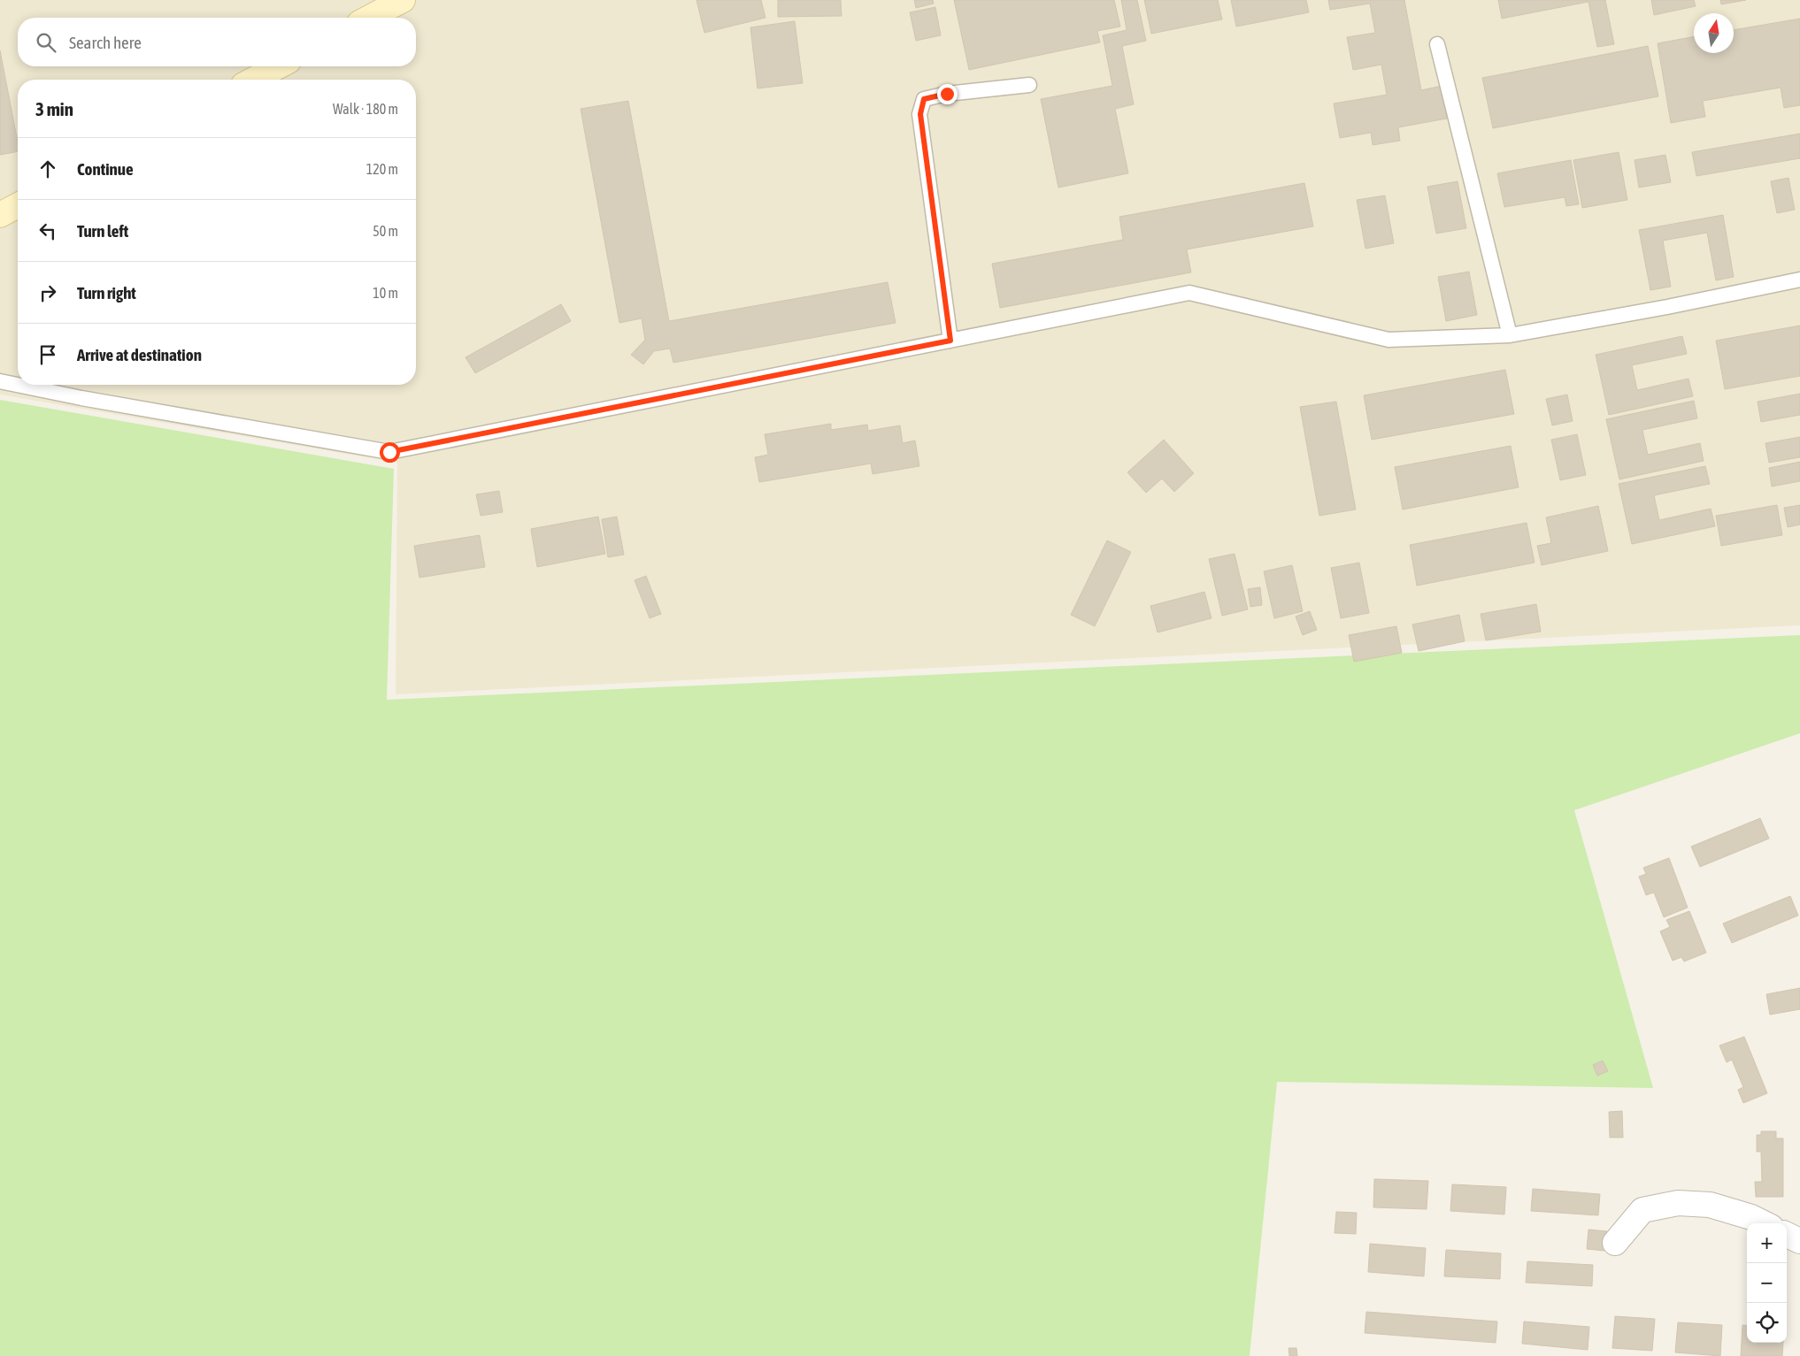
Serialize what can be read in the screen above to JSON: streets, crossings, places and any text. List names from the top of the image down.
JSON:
{
  "north": "top",
  "page": {
    "search": "Search here",
    "heading": ["3 min", "Walk · 180 m"],
    "list": [
      ["Continue", "120 m"],
      ["Turn left", "50 m"],
      ["Turn right", "10 m"],
      "Arrive at destination"
    ],
    "map_buttons": ["+", "−"]
  }
}
